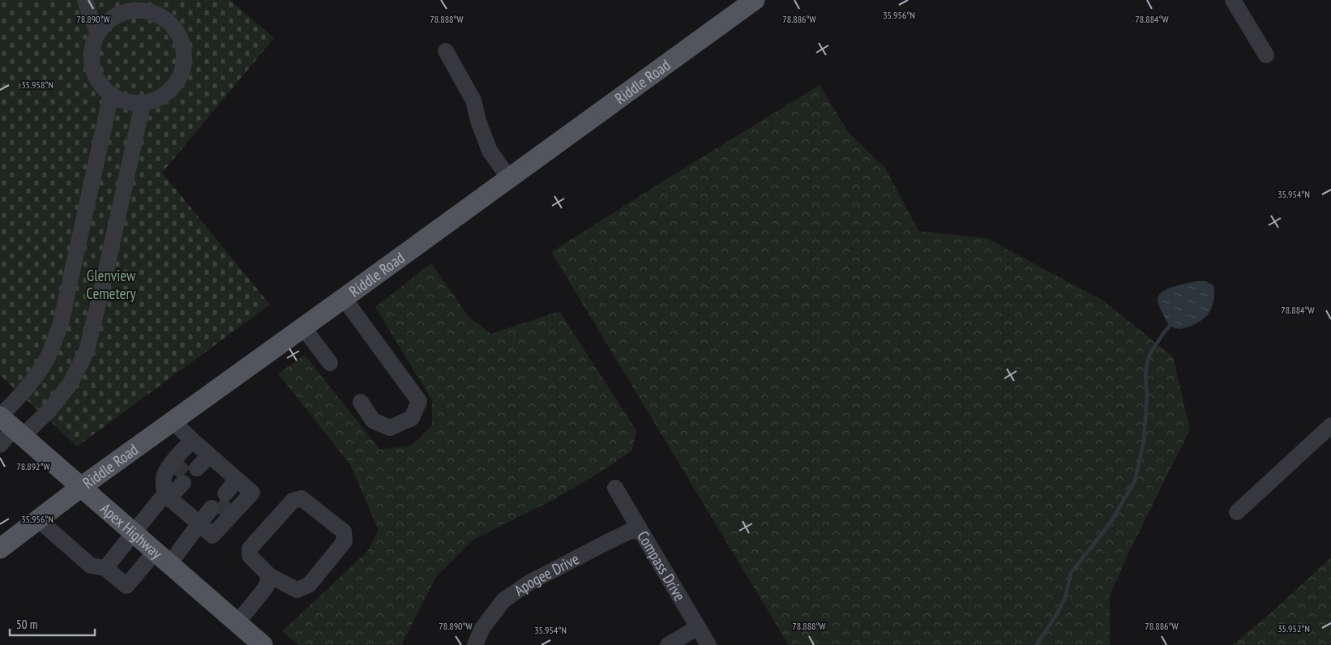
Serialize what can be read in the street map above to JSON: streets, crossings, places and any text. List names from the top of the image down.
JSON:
{
  "streets": {
    "main road": ["Riddle Road", "Apex Highway"],
    "street": ["Compass Drive", "Apogee Drive"]
  },
  "crossings": [
    ["Riddle Road", "Apex Highway"],
    ["Compass Drive", "Apogee Drive"]
  ],
  "parks": ["Glenview Cemetery"],
  "scale_bar": "50 m",
  "coordinates": [
    "35.956°N",
    "78.890°W",
    "78.888°W",
    "78.886°W",
    "78.884°W",
    "35.958°N",
    "35.954°N",
    "78.892°W",
    "35.952°N"
  ]
}
